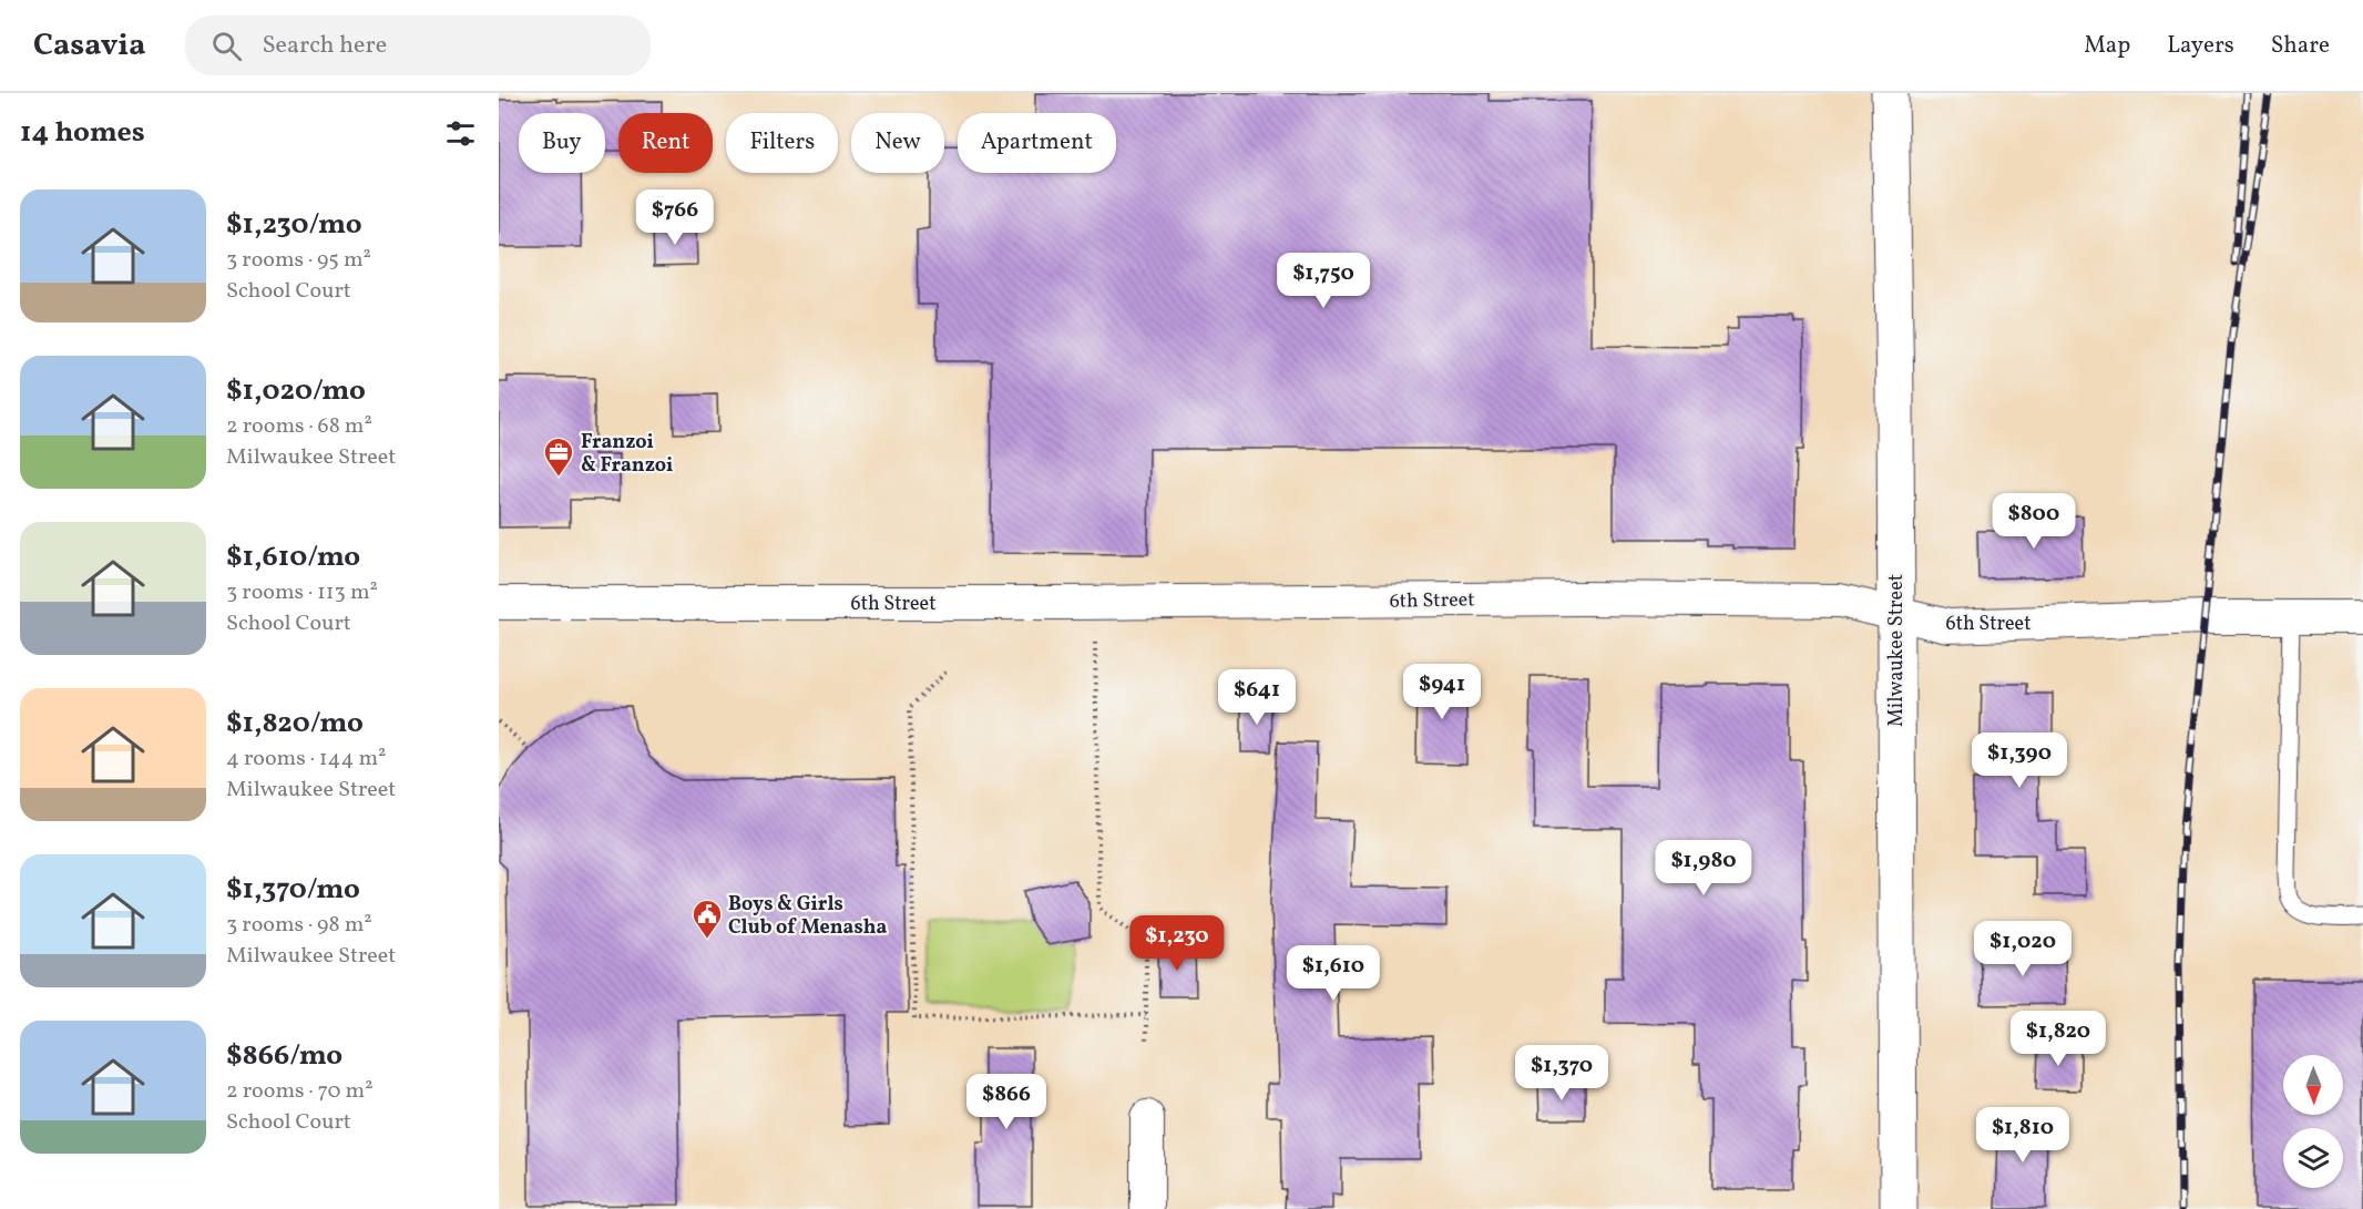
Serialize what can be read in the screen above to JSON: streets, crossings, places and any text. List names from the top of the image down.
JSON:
{
  "streets": {
    "street": ["6th Street", "Milwaukee Street"]
  },
  "crossings": [
    ["6th Street", "Milwaukee Street"]
  ],
  "places": {
    "office": ["Franzoi & Franzoi"],
    "public building": ["Boys & Girls Club of Menasha"]
  },
  "north": "bottom",
  "page": {
    "header": "Casavia",
    "search": "Search here",
    "nav": ["Map", "Layers", "Share"],
    "heading": "14 homes",
    "chip": [
      "Buy",
      "Rent",
      "Filters",
      "New",
      "Apartment"
    ],
    "list": [
      {
        "name": "$1,230/mo",
        "note": "3 rooms · 95 m² · School Court"
      },
      {
        "name": "$1,020/mo",
        "note": "2 rooms · 68 m² · Milwaukee Street"
      },
      {
        "name": "$1,610/mo",
        "note": "3 rooms · 113 m² · School Court"
      },
      {
        "name": "$1,820/mo",
        "note": "4 rooms · 144 m² · Milwaukee Street"
      },
      {
        "name": "$1,370/mo",
        "note": "3 rooms · 98 m² · Milwaukee Street"
      },
      {
        "name": "$866/mo",
        "note": "2 rooms · 70 m² · School Court"
      }
    ],
    "price": [
      "$766",
      "$1,750",
      "$800",
      "$941",
      "$641",
      "$1,390",
      "$1,980",
      "$1,230",
      "$1,020",
      "$1,610",
      "$1,820",
      "$1,370",
      "$866",
      "$1,810"
    ]
  }
}
